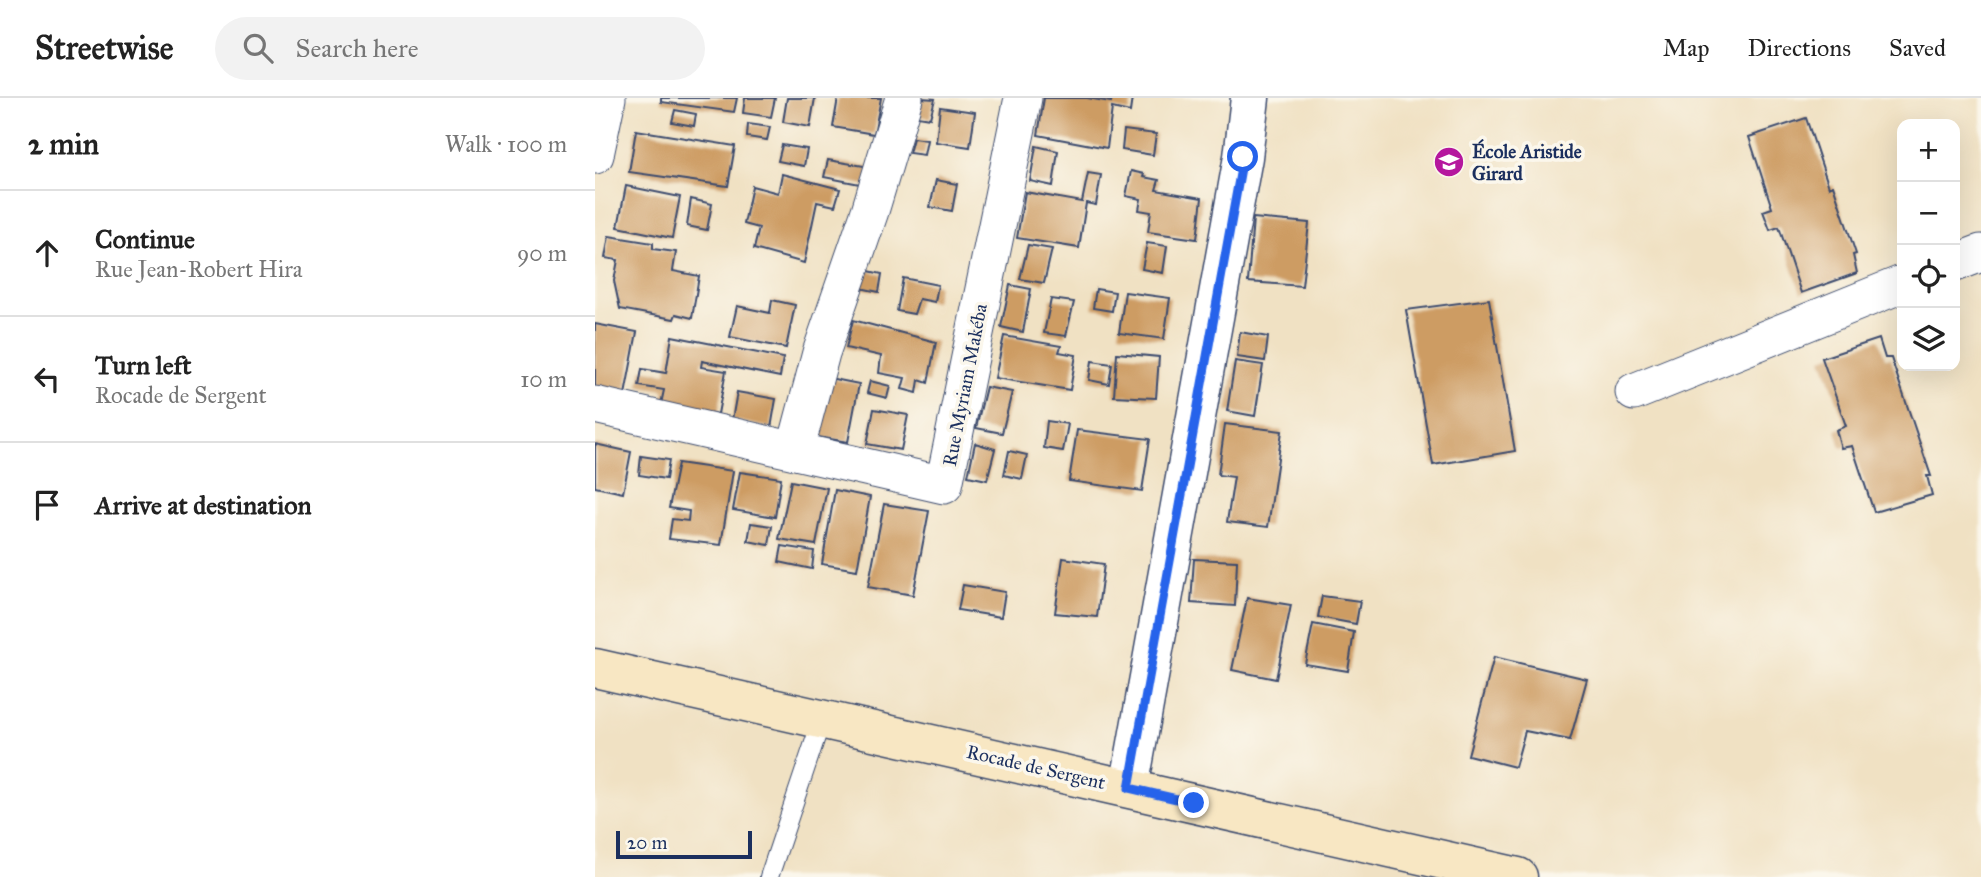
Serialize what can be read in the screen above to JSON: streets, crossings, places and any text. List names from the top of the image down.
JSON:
{
  "streets": {
    "main road": ["Rocade de Sergent"],
    "street": ["Rue Myriam Makéba"]
  },
  "places": {
    "school or university": ["École Aristide Girard"]
  },
  "scale_bar": "20 m",
  "page": {
    "header": "Streetwise",
    "search": "Search here",
    "nav": ["Map", "Directions", "Saved"],
    "heading": ["2 min", "Walk · 100 m"],
    "map_buttons": ["+", "−"],
    "list": [
      ["Continue", "Rue Jean-Robert Hira", "90 m"],
      ["Turn left", "Rocade de Sergent", "10 m"],
      "Arrive at destination"
    ],
    "scale": "20 m"
  }
}
